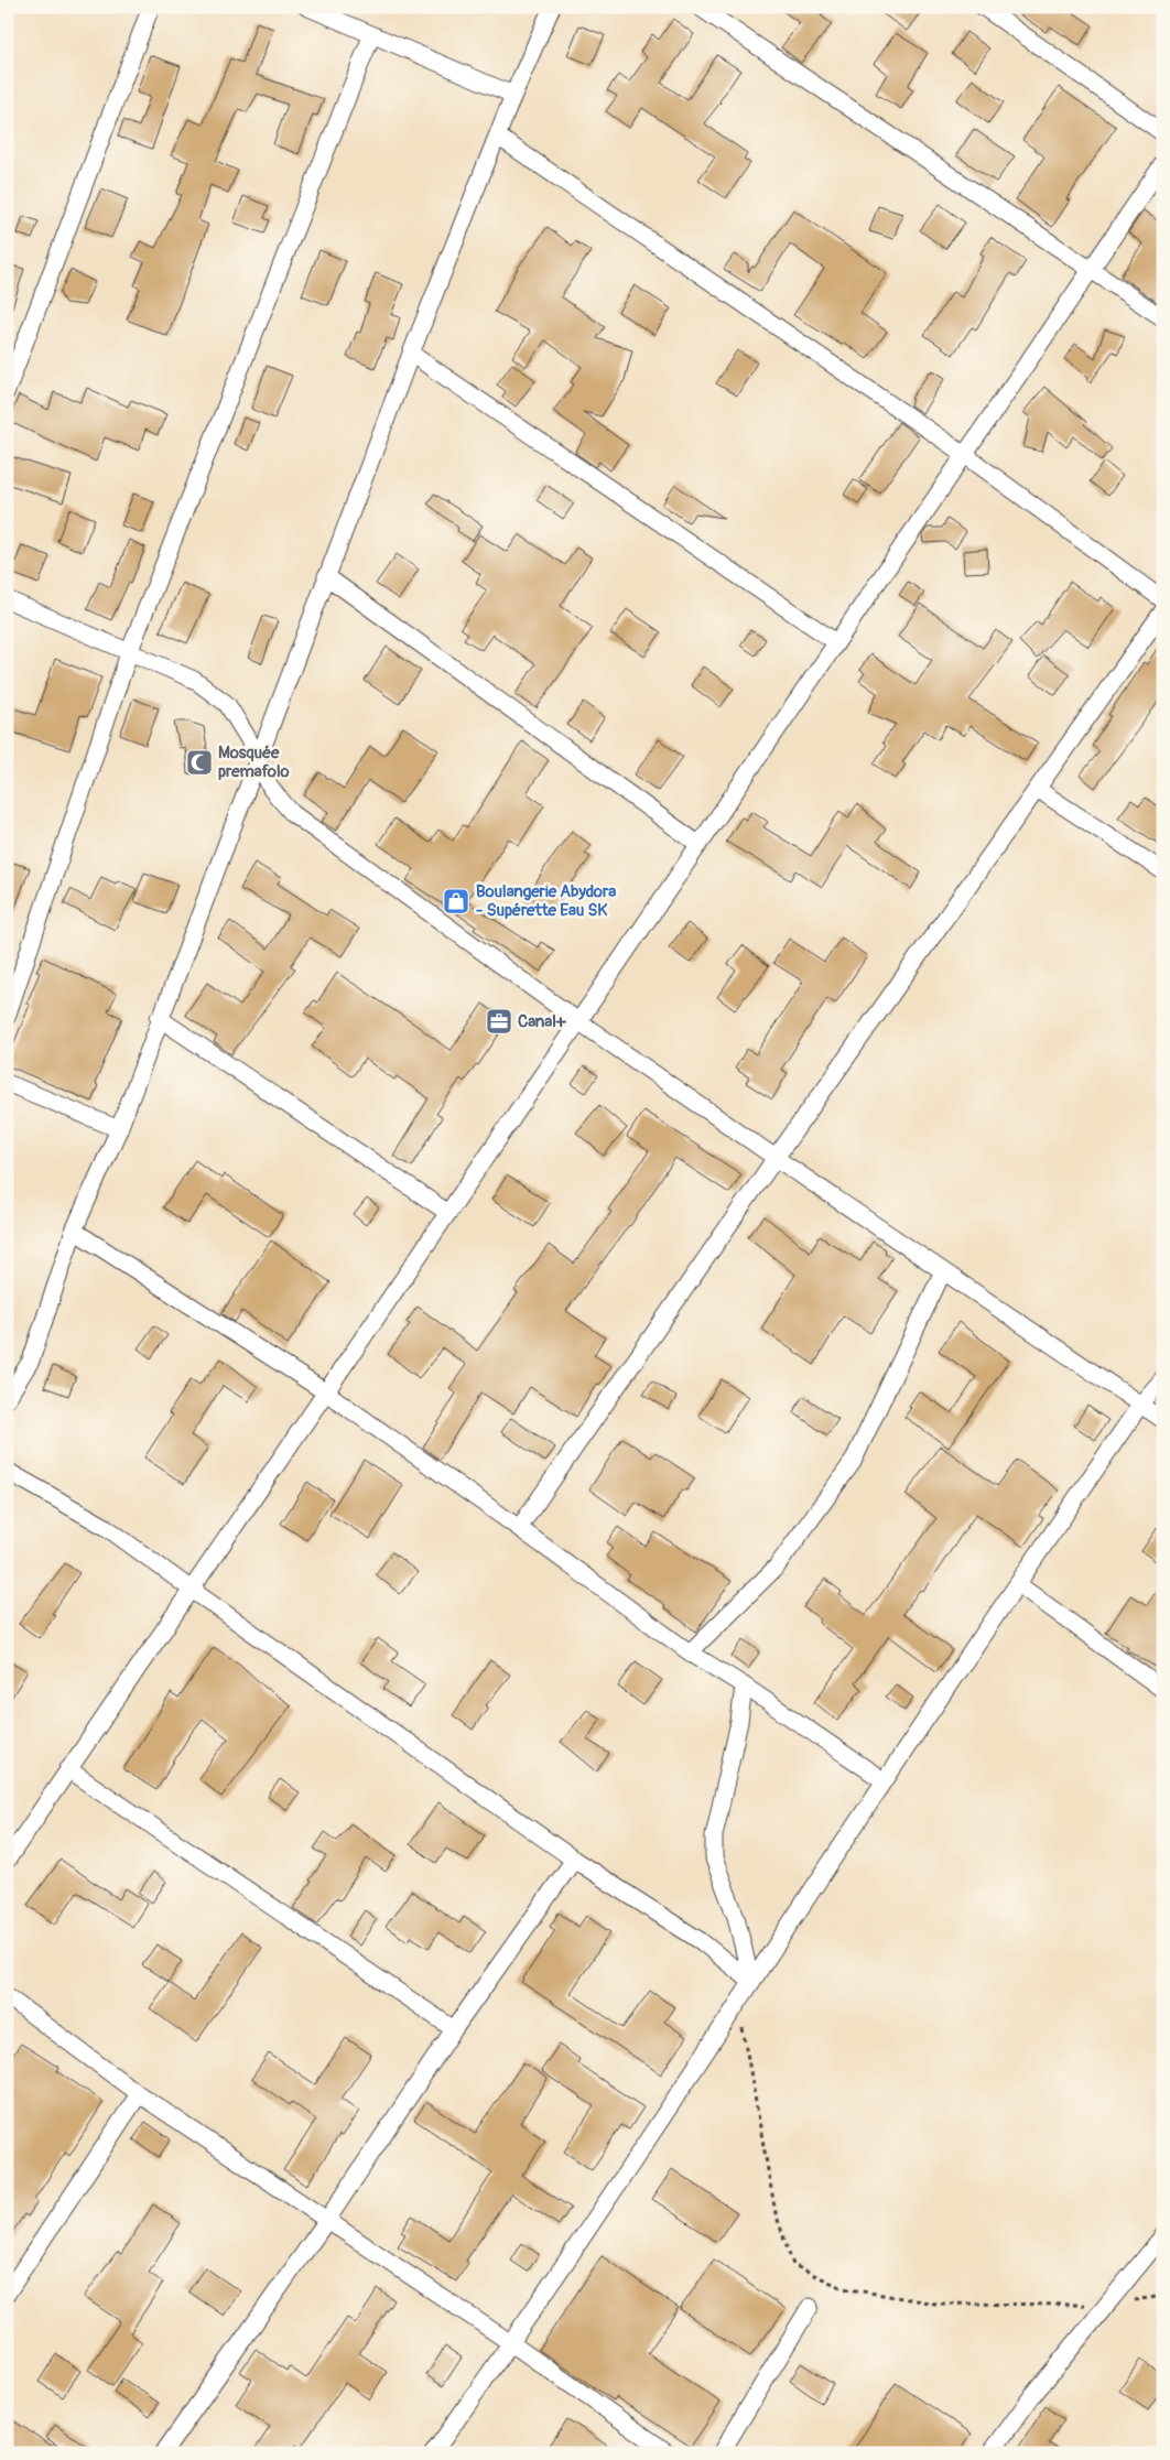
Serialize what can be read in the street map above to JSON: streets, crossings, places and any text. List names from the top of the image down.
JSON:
{
  "places": {
    "mosque": ["Mosquée premafolo"],
    "shop": ["Boulangerie Abydora - Supérette Eau SK"],
    "office": ["Canal+"]
  }
}
